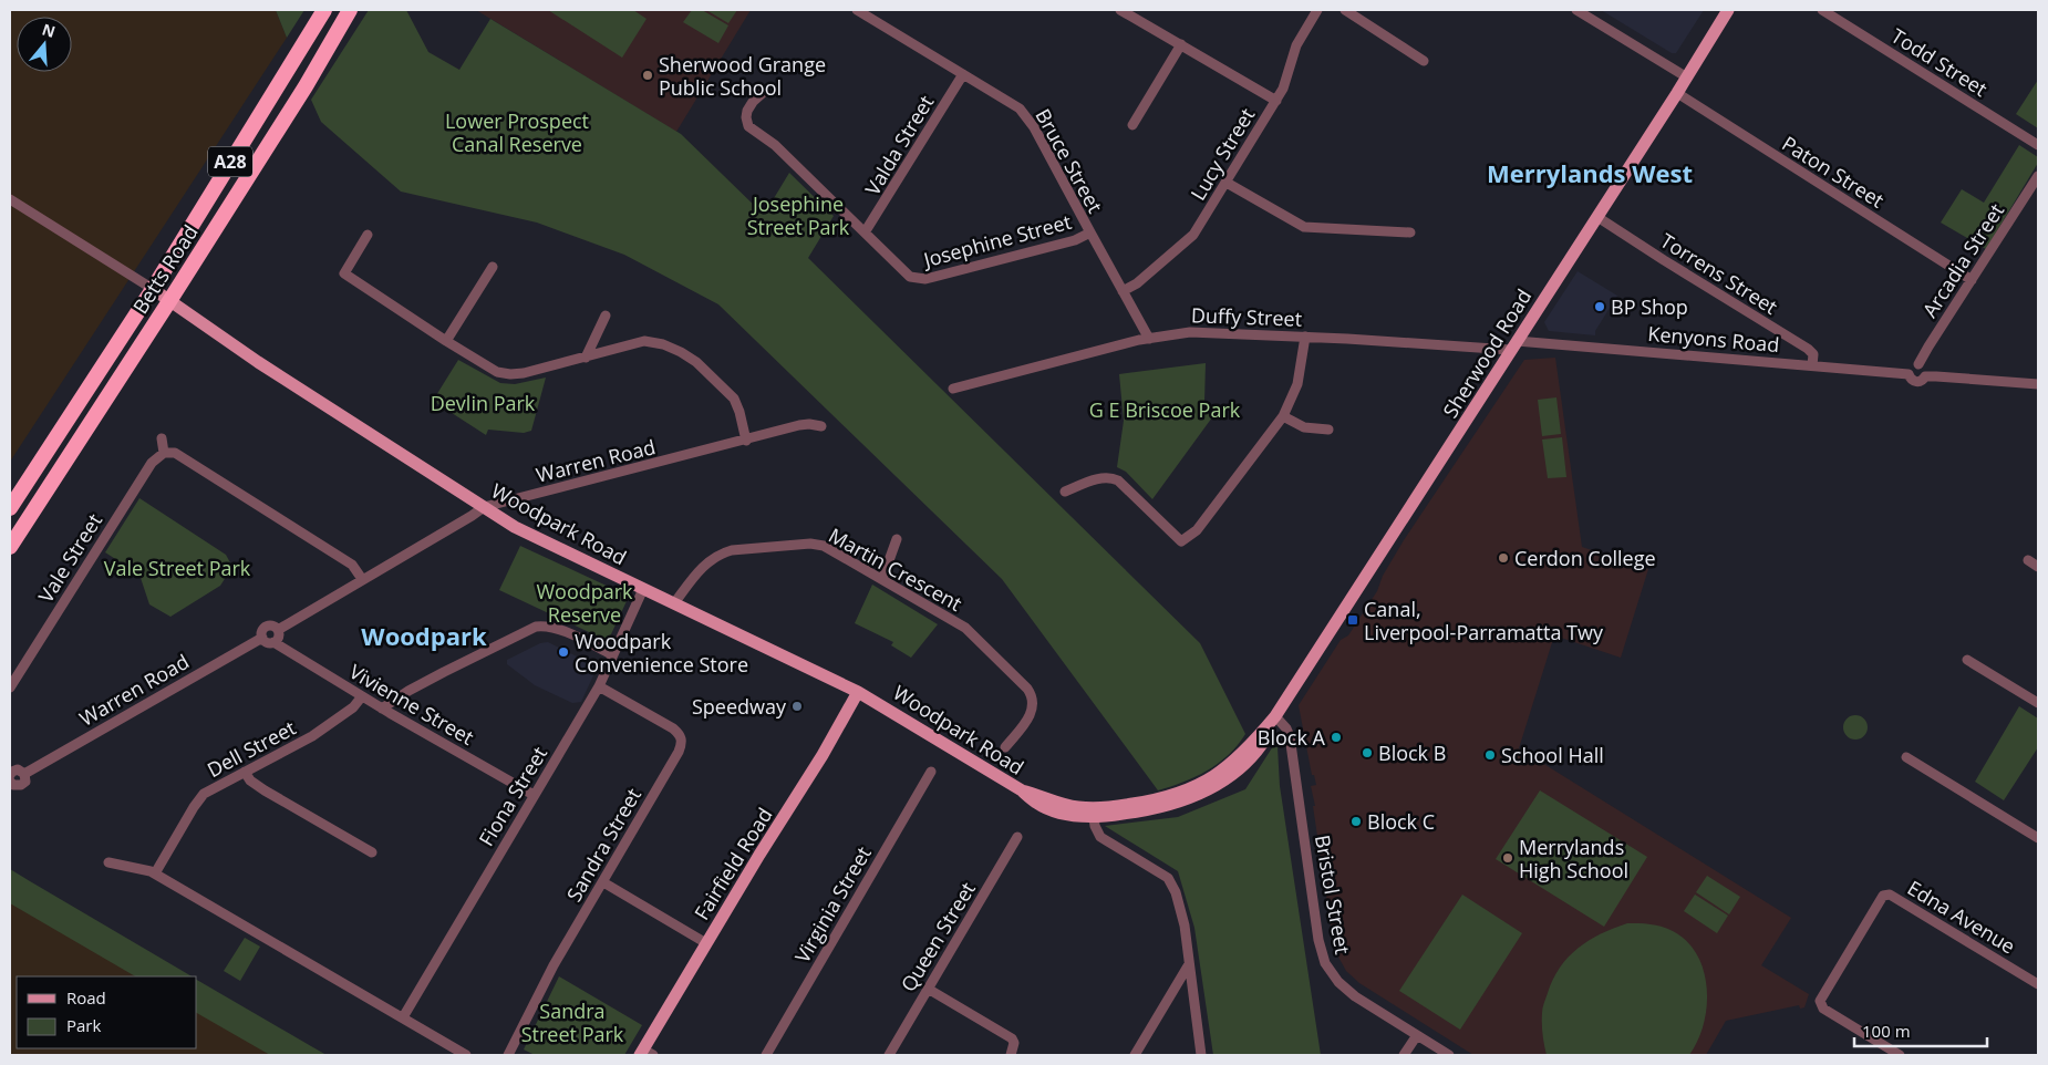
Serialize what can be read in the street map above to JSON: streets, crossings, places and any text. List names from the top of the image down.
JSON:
{
  "streets": {
    "highway": ["A28", "Betts Road"],
    "main road": ["Sherwood Road", "Woodpark Road", "Fairfield Road"],
    "street": [
      "Todd Street",
      "Valda Street",
      "Lucy Street",
      "Bruce Street",
      "Paton Street",
      "Josephine Street",
      "Arcadia Street",
      "Torrens Street",
      "Duffy Street",
      "Kenyons Road",
      "Warren Road",
      "Vale Street",
      "Martin Crescent",
      "Vivienne Street",
      "Dell Street",
      "Fiona Street",
      "Sandra Street",
      "Bristol Street",
      "Virginia Street",
      "Edna Avenue",
      "Queen Street"
    ]
  },
  "crossings": [
    ["Valda Street", "Bruce Street"],
    ["Valda Street", "Josephine Street"],
    ["Lucy Street", "Bruce Street"],
    ["Bruce Street", "Josephine Street"],
    ["Bruce Street", "Duffy Street"],
    ["Paton Street", "Arcadia Street"],
    ["Paton Street", "Sherwood Road"],
    ["Arcadia Street", "Kenyons Road"],
    ["Betts Road", "Woodpark Road"],
    ["Torrens Street", "Kenyons Road"],
    ["Torrens Street", "Sherwood Road"],
    ["Duffy Street", "Kenyons Road"],
    ["Duffy Street", "Sherwood Road"],
    ["Kenyons Road", "Sherwood Road"],
    ["Sherwood Road", "Woodpark Road"],
    ["Sherwood Road", "Bristol Street"],
    ["Warren Road", "Woodpark Road"],
    ["Warren Road", "Vivienne Street"],
    ["Woodpark Road", "Martin Crescent"],
    ["Woodpark Road", "Fiona Street"],
    ["Woodpark Road", "Fairfield Road"],
    ["Vivienne Street", "Dell Street"],
    ["Vivienne Street", "Fiona Street"],
    ["Fiona Street", "Sandra Street"]
  ],
  "districts": ["Merrylands West", "Woodpark"],
  "parks": [
    "Lower Prospect Canal Reserve",
    "Josephine Street Park",
    "Devlin Park",
    "G E Briscoe Park",
    "Vale Street Park",
    "Woodpark Reserve",
    "Sandra Street Park"
  ],
  "places": {
    "other": [
      "Sherwood Grange Public School",
      "BP Shop",
      "Cerdon College",
      "Woodpark Convenience Store",
      "Speedway",
      "Block A",
      "Block B",
      "School Hall",
      "Block C",
      "Merrylands High School"
    ],
    "transit": ["Canal, Liverpool-Parramatta Twy"]
  },
  "legend": ["Road", "Park"],
  "scale_bar": "100 m",
  "north": "top"
}
